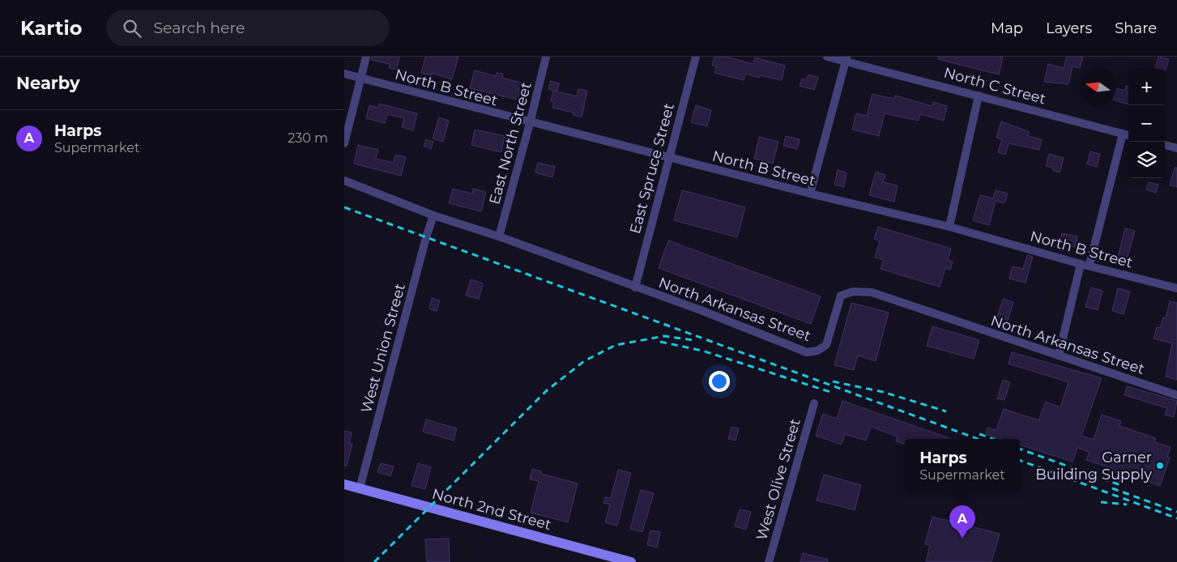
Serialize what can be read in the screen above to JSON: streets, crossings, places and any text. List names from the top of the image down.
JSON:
{
  "streets": {
    "main road": ["North 2nd Street"],
    "street": [
      "North C Street",
      "North B Street",
      "East North Street",
      "East Spruce Street",
      "North Arkansas Street",
      "West Union Street",
      "West Olive Street"
    ]
  },
  "crossings": [
    ["North B Street", "East North Street"],
    ["North B Street", "East Spruce Street"],
    ["East North Street", "North Arkansas Street"],
    ["East Spruce Street", "North Arkansas Street"],
    ["North Arkansas Street", "West Union Street"],
    ["West Union Street", "North 2nd Street"]
  ],
  "places": ["Garner Building Supply"],
  "north": "left",
  "page": {
    "header": "Kartio",
    "search": "Search here",
    "nav": ["Map", "Layers", "Share"],
    "heading": "Nearby",
    "map_buttons": ["+", "−"],
    "list": [
      {
        "mark": "A",
        "name": "Harps",
        "note": "Supermarket",
        "value": "230 m"
      }
    ],
    "popup": ["Harps", "Supermarket"],
    "pins": "A"
  }
}
